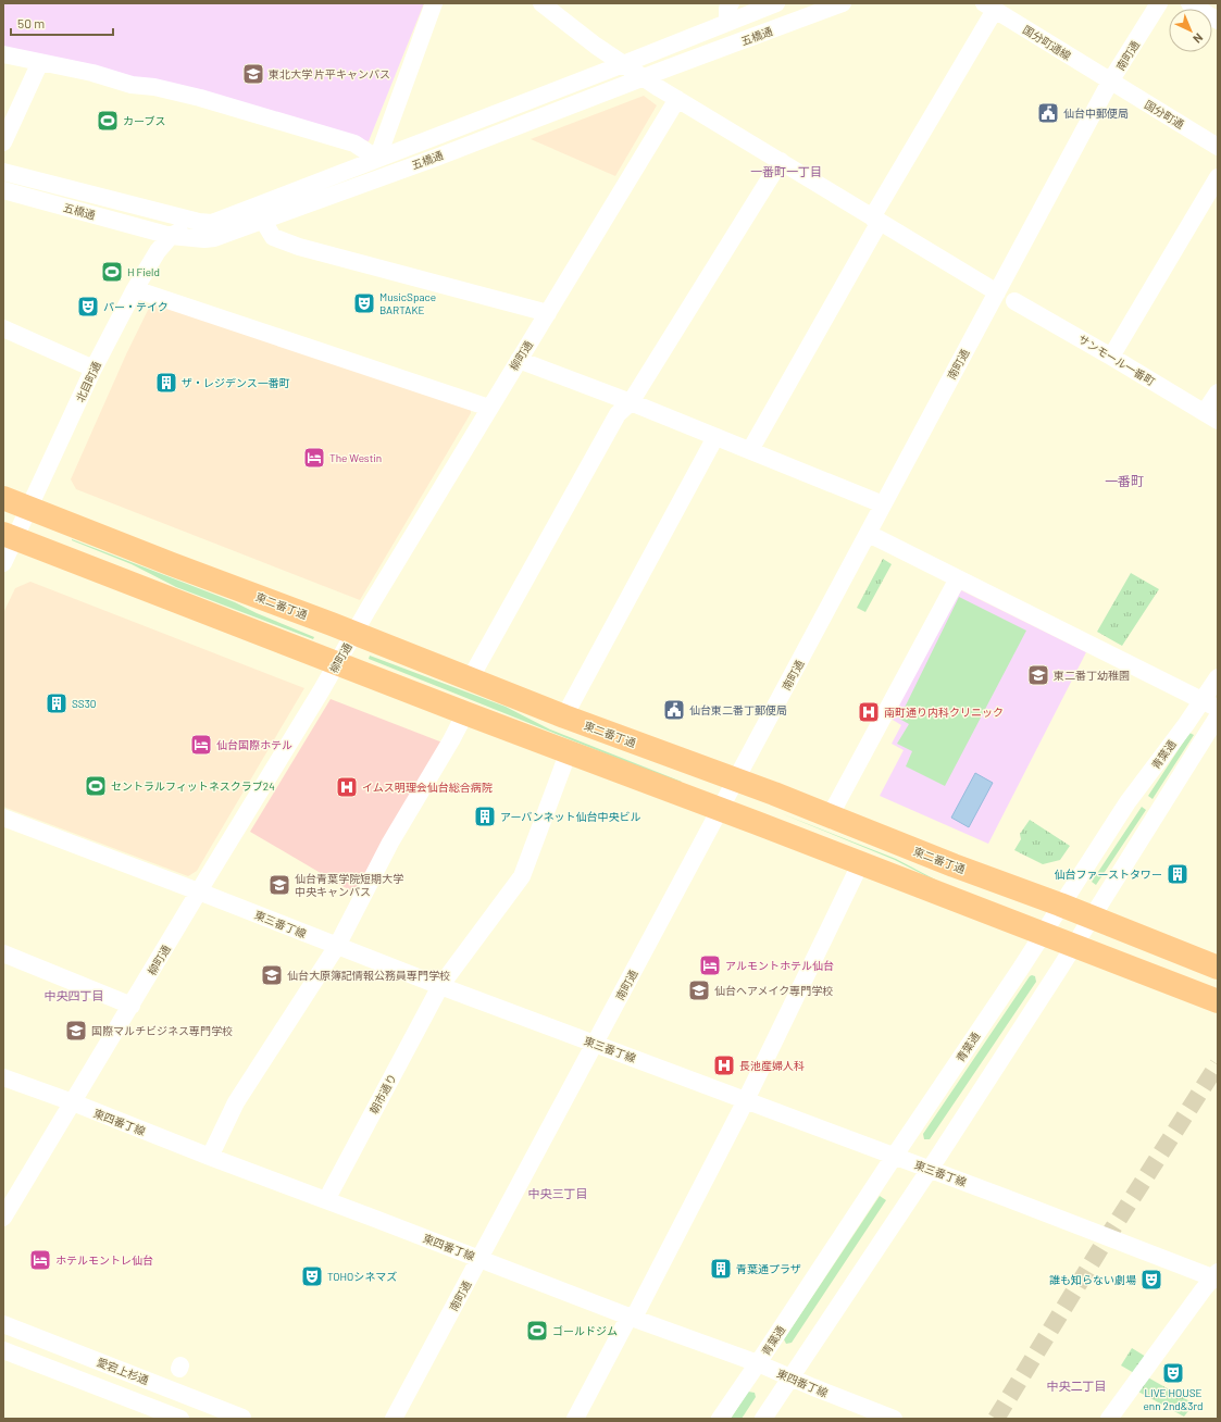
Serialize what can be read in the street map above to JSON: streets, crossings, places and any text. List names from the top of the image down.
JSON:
{
  "streets": {
    "highway": ["東二番丁通"],
    "street": [
      "五橋通",
      "国分町通線",
      "南町通",
      "国分町通",
      "柳町通",
      "サンモール一番町",
      "北目町通",
      "青葉通",
      "東三番丁線",
      "朝市通り",
      "東四番丁線",
      "愛宕上杉通"
    ]
  },
  "crossings": [
    ["五橋通", "北目町通"],
    ["国分町通線", "南町通"],
    ["国分町通線", "国分町通"],
    ["南町通", "国分町通"],
    ["南町通", "東二番丁通"],
    ["南町通", "東三番丁線"],
    ["南町通", "東四番丁線"],
    ["柳町通", "東二番丁通"],
    ["柳町通", "東三番丁線"],
    ["柳町通", "東四番丁線"],
    ["北目町通", "東二番丁通"],
    ["東二番丁通", "青葉通"],
    ["青葉通", "東三番丁線"],
    ["青葉通", "東四番丁線"],
    ["東三番丁線", "朝市通り"],
    ["朝市通り", "東四番丁線"]
  ],
  "districts": [
    "一番町一丁目",
    "一番町",
    "中央四丁目",
    "中央三丁目",
    "中央二丁目"
  ],
  "places": {
    "school or university": [
      "東北大学 片平キャンパス",
      "東二番丁幼稚園",
      "仙台青葉学院短期大学 中央キャンパス",
      "仙台大原簿記情報公務員専門学校",
      "仙台ヘアメイク専門学校",
      "国際マルチビジネス専門学校"
    ],
    "public building": ["仙台中郵便局", "仙台東二番丁郵便局"],
    "sports": [
      "カーブス",
      "H Field",
      "セントラルフィットネスクラブ24",
      "ゴールドジム"
    ],
    "theatre": [
      "MusicSpace BARTAKE",
      "パー・テイク",
      "TOHOシネマズ",
      "誰も知らない劇場",
      "LIVE HOUSE enn 2nd&3rd"
    ],
    "building": [
      "ザ・レジデンス一番町",
      "SS30",
      "アーバンネット仙台中央ビル",
      "仙台ファーストタワー",
      "青葉通プラザ"
    ],
    "hotel": [
      "The Westin",
      "仙台国際ホテル",
      "アルモントホテル仙台",
      "ホテルモントレ仙台"
    ],
    "hospital": ["南町通り内科クリニック", "イムス明理会仙台総合病院", "長池産婦人科"]
  },
  "scale_bar": "50 m",
  "north": "bottom right"
}
